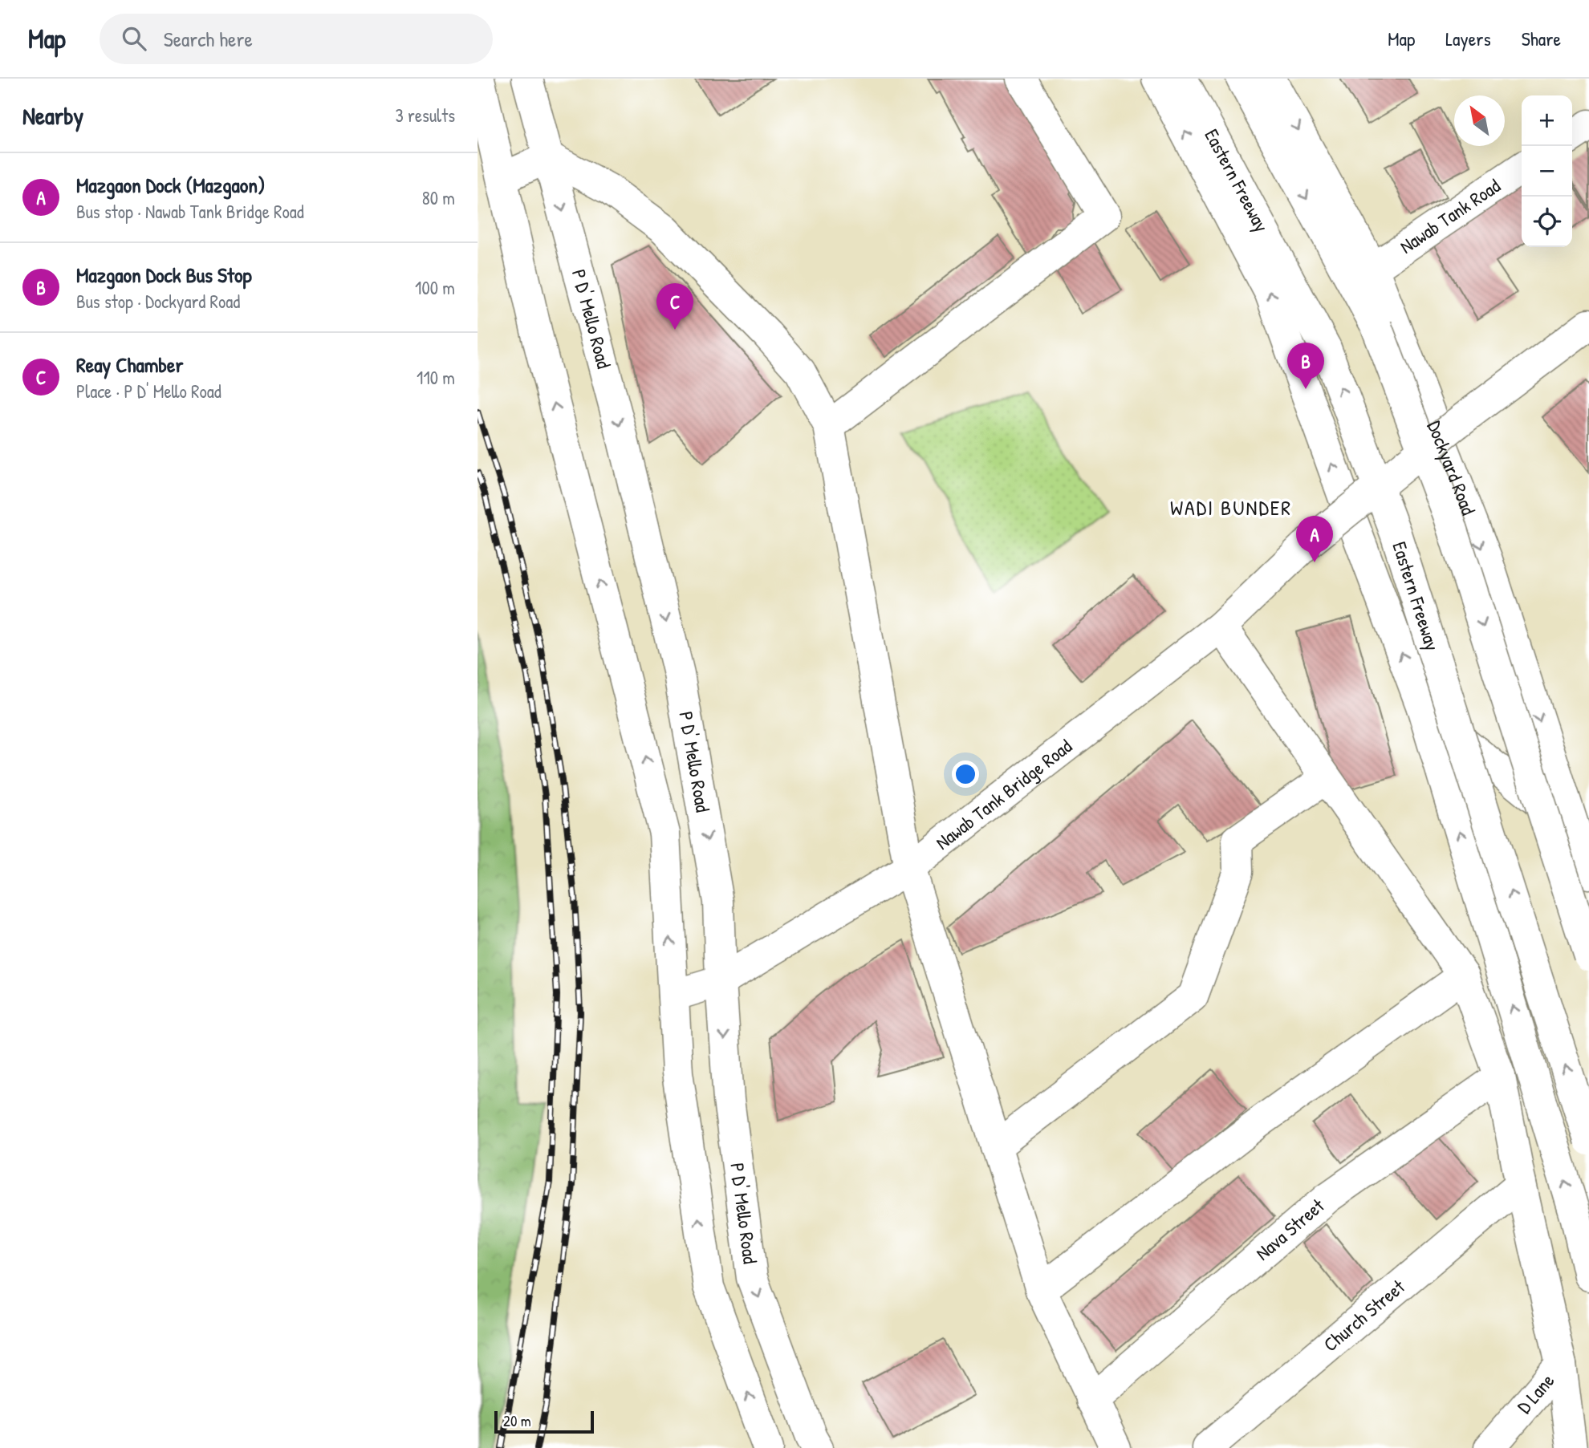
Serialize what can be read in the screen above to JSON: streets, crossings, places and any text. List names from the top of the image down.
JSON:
{
  "streets": {
    "main road": [
      "Eastern Freeway",
      "Nawab Tank Road",
      "P D' Mello Road",
      "Dockyard Road",
      "Nawab Tank Bridge Road",
      "Nava Street",
      "Church Street",
      "D Lane"
    ]
  },
  "crossings": [
    ["Nawab Tank Road", "Dockyard Road"],
    ["P D' Mello Road", "Nawab Tank Bridge Road"],
    ["Dockyard Road", "Nawab Tank Bridge Road"]
  ],
  "districts": ["WADI BUNDER"],
  "scale_bar": "20 m",
  "north": "top left",
  "page": {
    "header": "Map",
    "search": "Search here",
    "nav": ["Map", "Layers", "Share"],
    "heading": ["Nearby", "3 results"],
    "map_buttons": ["+", "−"],
    "list": [
      {
        "mark": "A",
        "name": "Mazgaon Dock (Mazgaon)",
        "note": "Bus stop · Nawab Tank Bridge Road",
        "value": "80 m"
      },
      {
        "mark": "B",
        "name": "Mazgaon Dock Bus Stop",
        "note": "Bus stop · Dockyard Road",
        "value": "100 m"
      },
      {
        "mark": "C",
        "name": "Reay Chamber",
        "note": "Place · P D' Mello Road",
        "value": "110 m"
      }
    ],
    "pins": ["C", "B", "A"],
    "scale": "20 m"
  }
}
